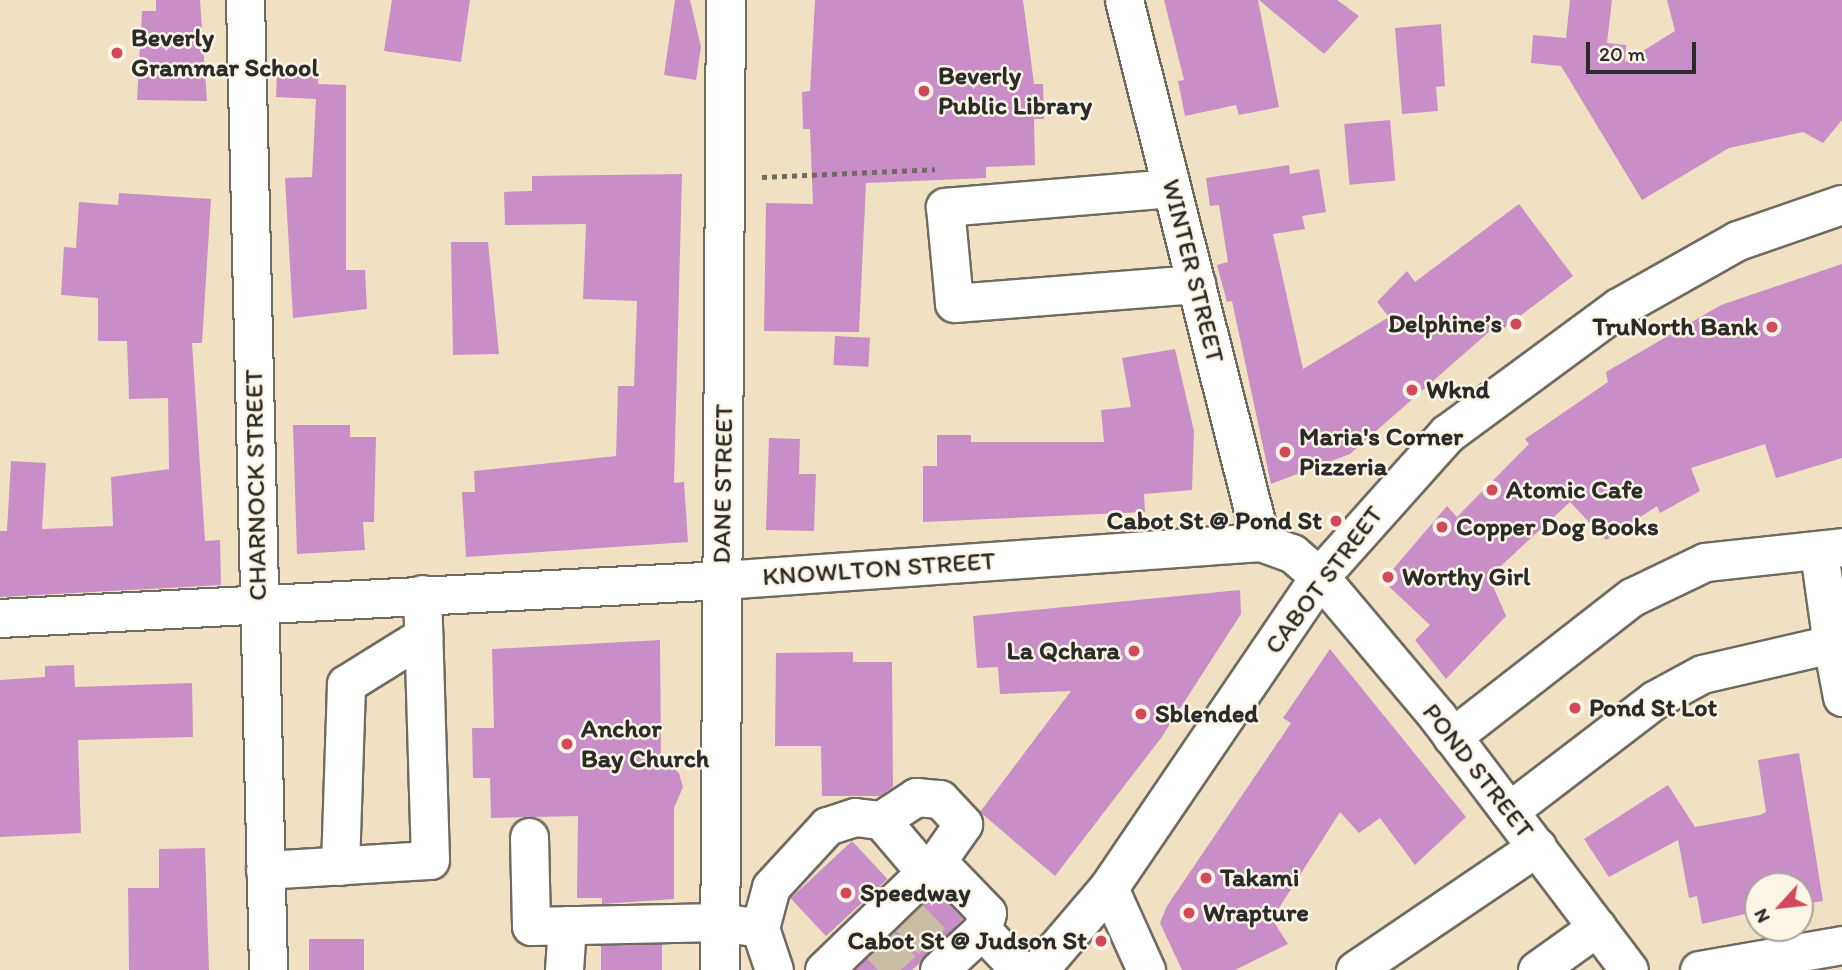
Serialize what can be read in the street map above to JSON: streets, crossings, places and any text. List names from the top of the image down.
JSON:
{
  "streets": {
    "main road": ["DANE STREET", "CABOT STREET"],
    "street": [
      "WINTER STREET",
      "CHARNOCK STREET",
      "KNOWLTON STREET",
      "POND STREET"
    ]
  },
  "crossings": [
    ["WINTER STREET", "KNOWLTON STREET"],
    ["DANE STREET", "KNOWLTON STREET"],
    ["CHARNOCK STREET", "KNOWLTON STREET"],
    ["KNOWLTON STREET", "CABOT STREET"],
    ["KNOWLTON STREET", "POND STREET"],
    ["CABOT STREET", "POND STREET"]
  ],
  "places": [
    "Beverly Grammar School",
    "Beverly Public Library",
    "Delphine’s",
    "TruNorth Bank",
    "Wknd",
    "Maria's Corner Pizzeria",
    "Atomic Cafe",
    "Cabot St @ Pond St",
    "Copper Dog Books",
    "Worthy Girl",
    "La Qchara",
    "Pond St Lot",
    "Sblended",
    "Anchor Bay Church",
    "Takami",
    "Speedway",
    "Wrapture",
    "Cabot St @ Judson St"
  ],
  "scale_bar": "20 m",
  "north": "bottom left"
}
